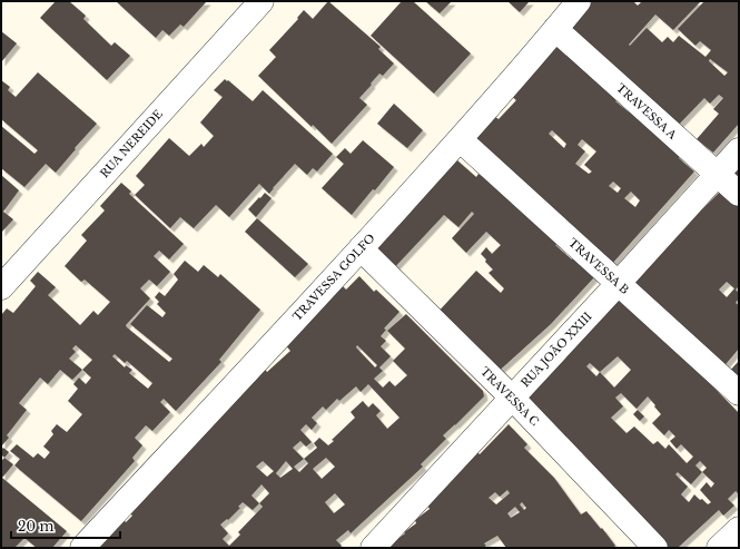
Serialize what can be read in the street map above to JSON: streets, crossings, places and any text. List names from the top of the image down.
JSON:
{
  "streets": {
    "street": [
      "TRAVESSA A",
      "RUA NEREIDE",
      "TRAVESSA B",
      "TRAVESSA GOLFO",
      "RUA JOÃO XXIII",
      "TRAVESSA C"
    ]
  },
  "crossings": [
    ["TRAVESSA A", "TRAVESSA GOLFO"],
    ["TRAVESSA A", "RUA JOÃO XXIII"],
    ["TRAVESSA B", "TRAVESSA GOLFO"],
    ["TRAVESSA B", "RUA JOÃO XXIII"],
    ["TRAVESSA GOLFO", "TRAVESSA C"],
    ["RUA JOÃO XXIII", "TRAVESSA C"]
  ],
  "scale_bar": "20 m"
}
